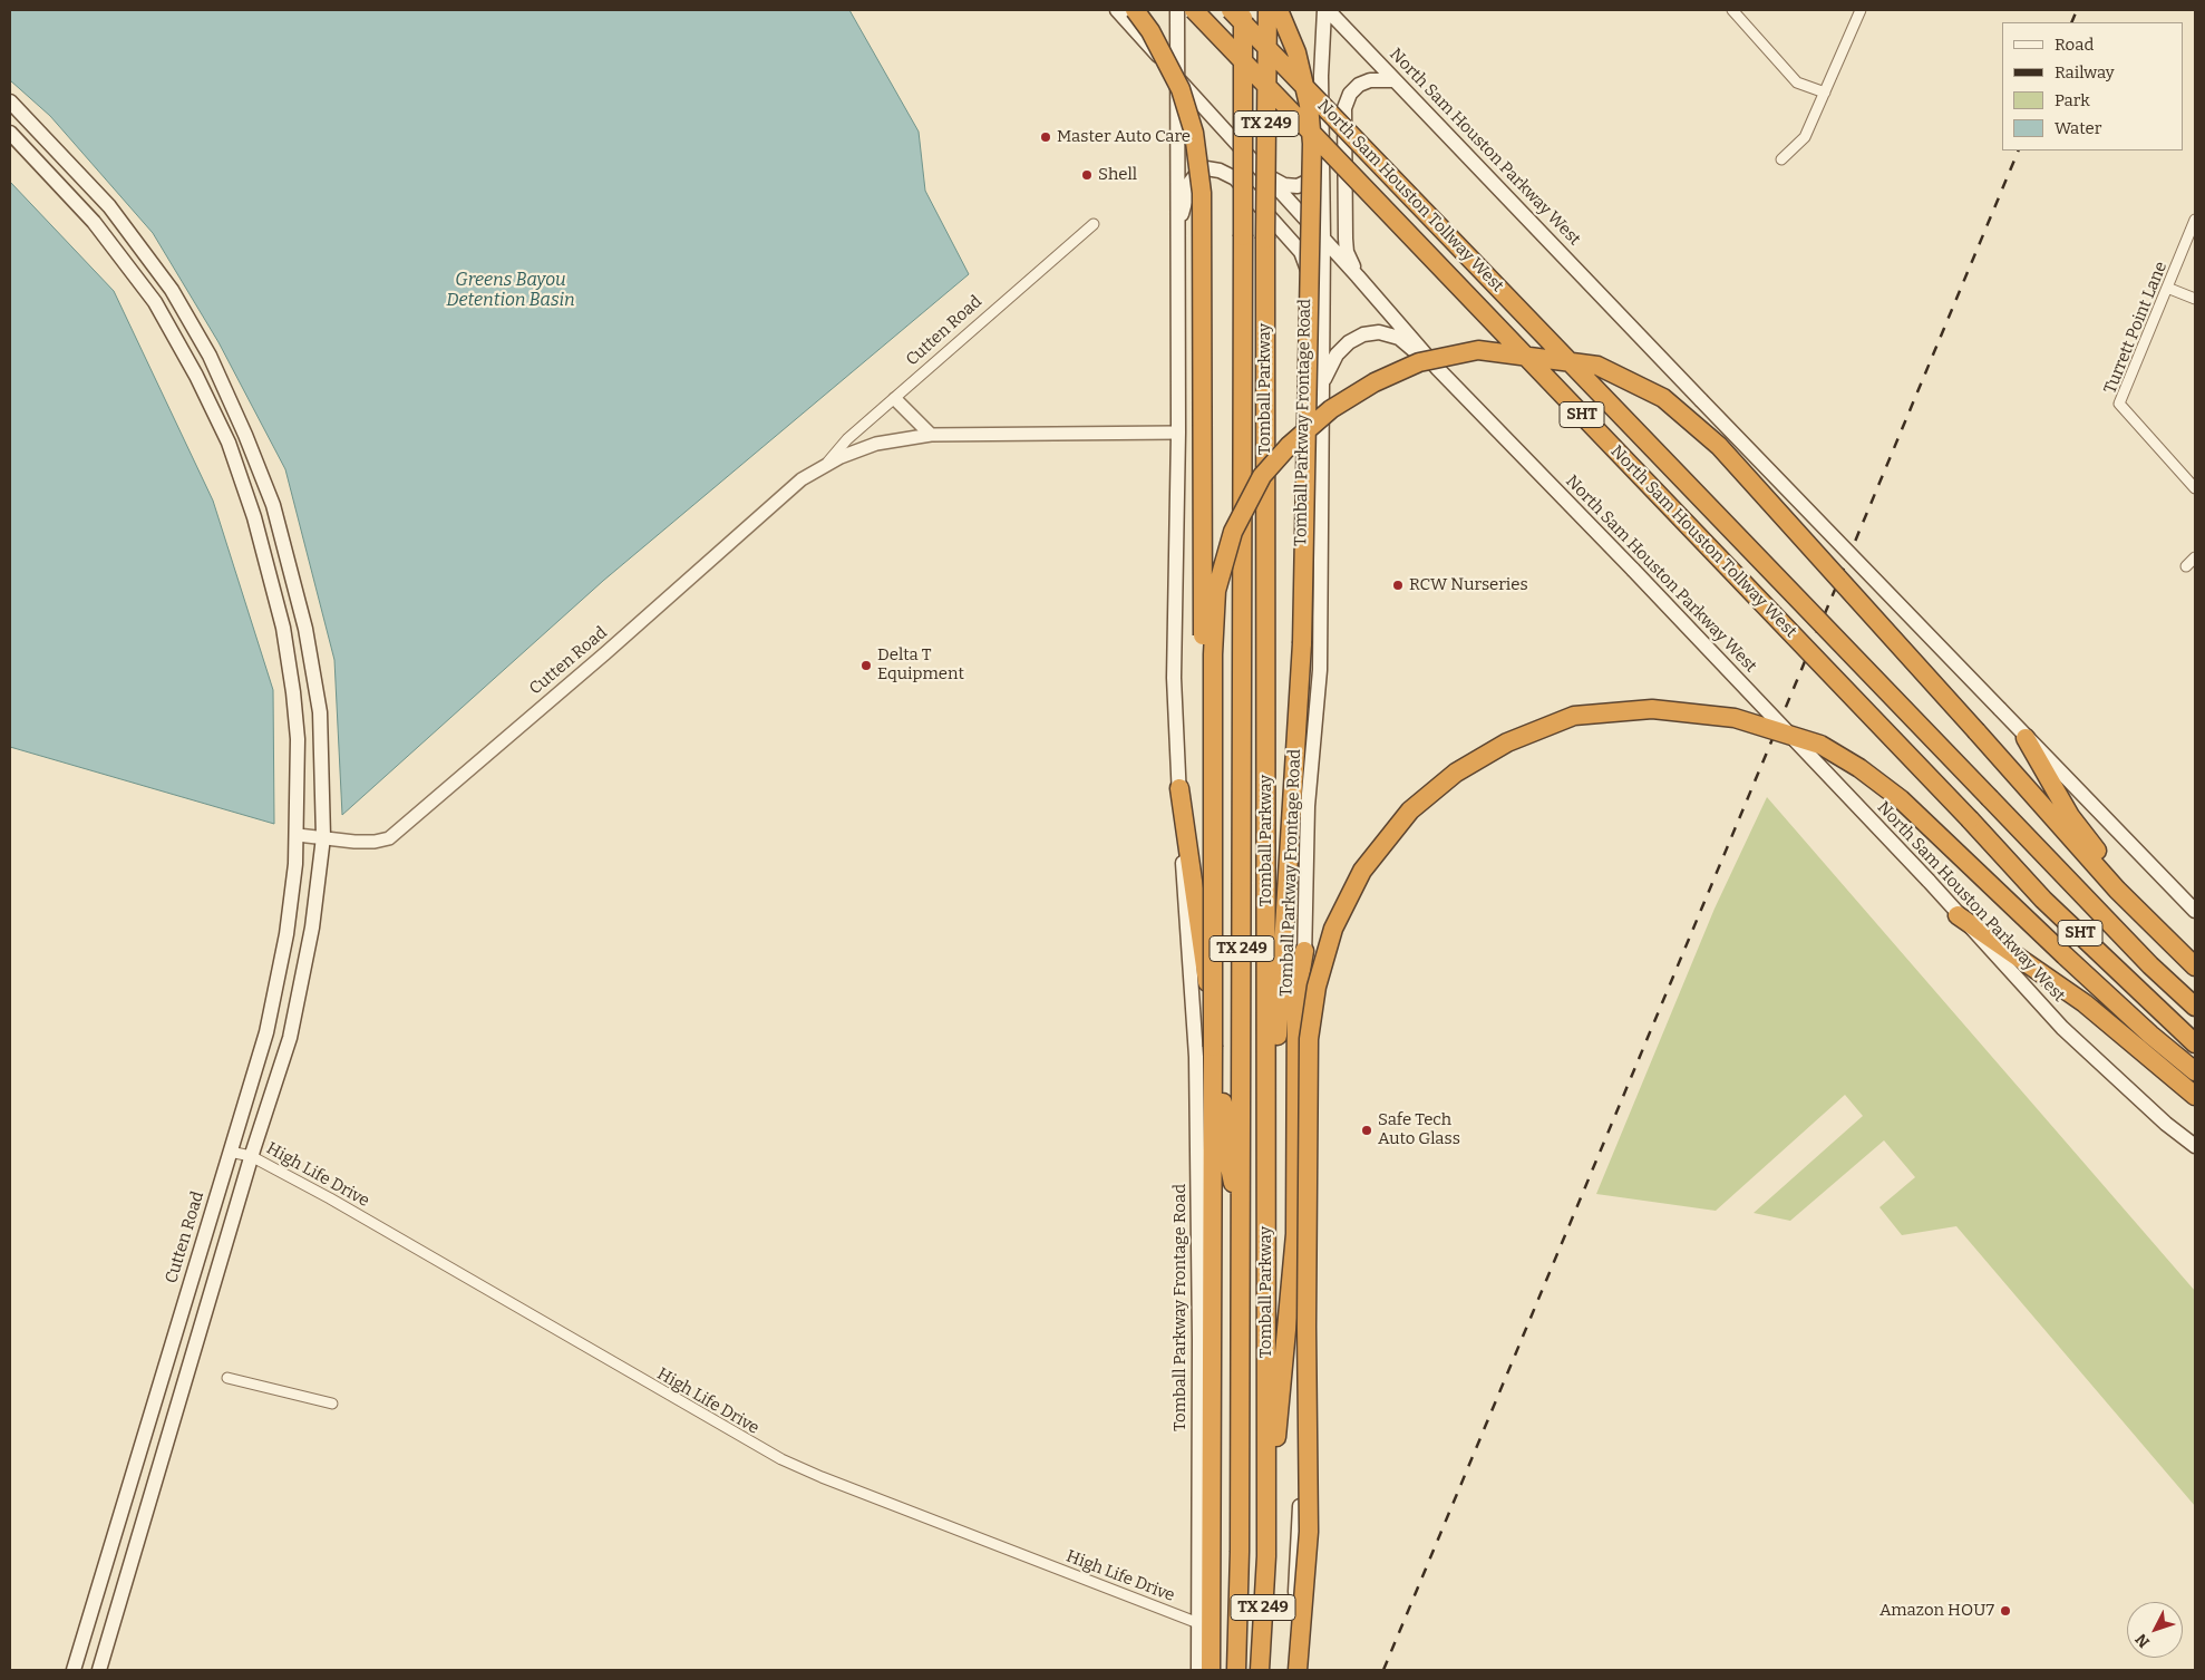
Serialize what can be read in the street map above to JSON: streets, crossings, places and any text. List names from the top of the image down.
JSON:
{
  "streets": {
    "highway": [
      "TX 249",
      "North Sam Houston Tollway West",
      "Tomball Parkway",
      "SHT"
    ],
    "main road": ["North Sam Houston Parkway West", "Cutten Road", "Tomball Parkway Frontage Road"],
    "street": ["Turrett Point Lane", "High Life Drive"]
  },
  "crossings": [
    ["North Sam Houston Parkway West", "Tomball Parkway Frontage Road"],
    ["Cutten Road", "Tomball Parkway Frontage Road"],
    ["Cutten Road", "High Life Drive"],
    ["Tomball Parkway Frontage Road", "High Life Drive"]
  ],
  "water": ["Greens Bayou Detention Basin"],
  "places": [
    "Master Auto Care",
    "Shell",
    "RCW Nurseries",
    "Delta T Equipment",
    "Safe Tech Auto Glass",
    "Amazon HOU7"
  ],
  "legend": [
    "Road",
    "Railway",
    "Park",
    "Water"
  ],
  "north": "bottom left"
}
